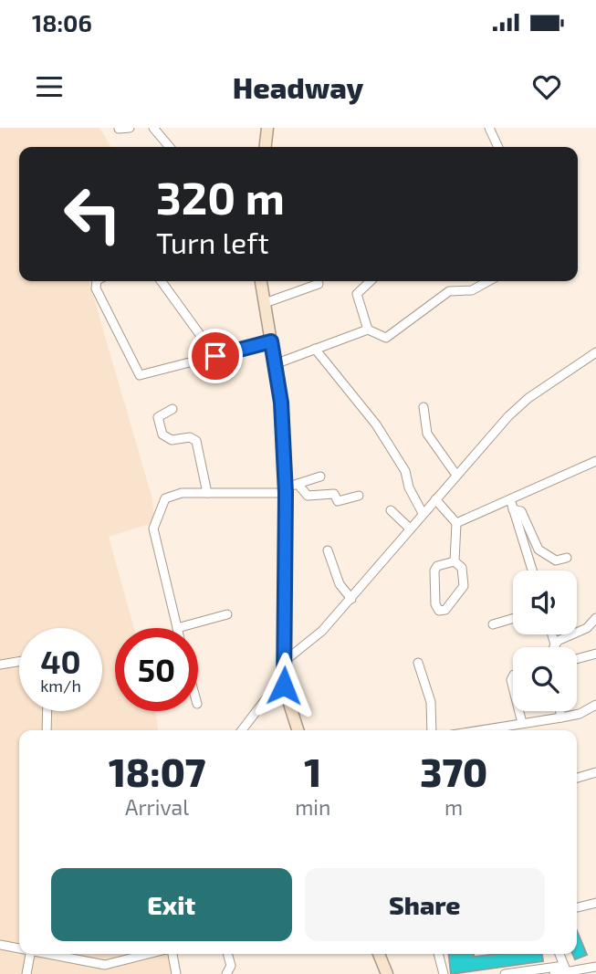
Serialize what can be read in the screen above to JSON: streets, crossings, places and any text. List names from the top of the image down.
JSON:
{
  "page": {
    "status": "18:06",
    "header": "Headway",
    "turn": ["320 m", "Turn left"],
    "speed": "40 km/h",
    "limit": "50",
    "eta": [
      "18:07",
      "Arrival",
      "1",
      "min",
      "370",
      "m"
    ],
    "buttons": ["Exit", "Share"]
  }
}
